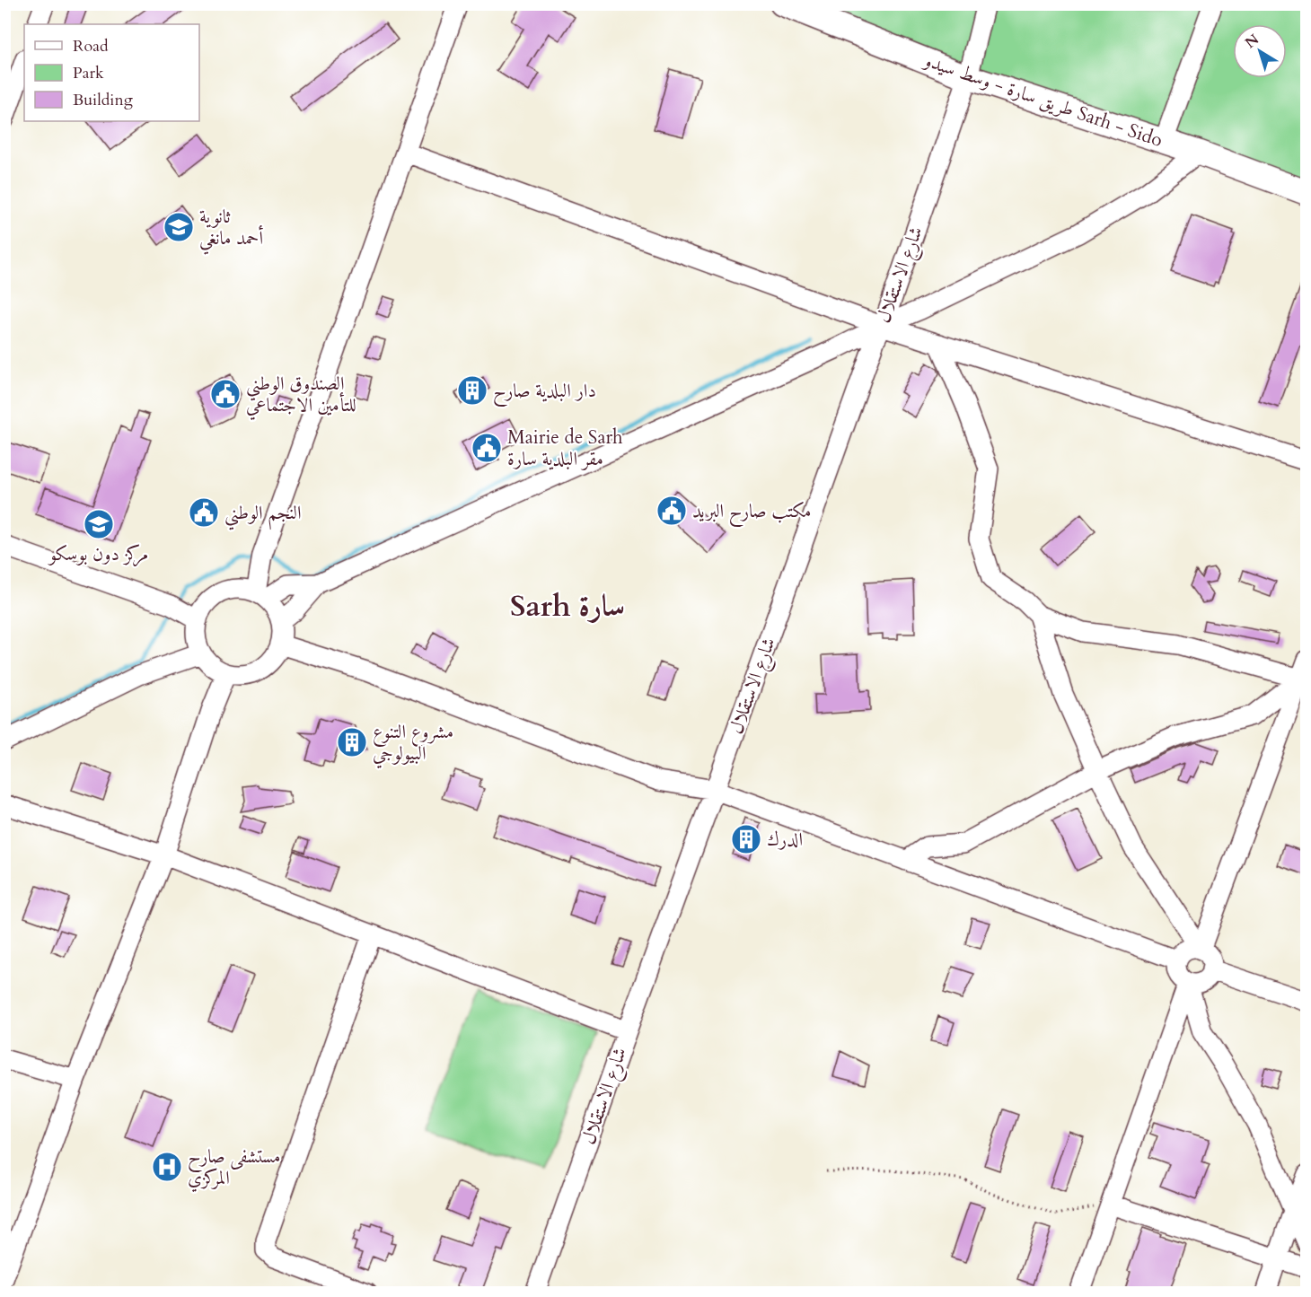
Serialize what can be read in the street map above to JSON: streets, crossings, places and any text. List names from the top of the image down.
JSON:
{
  "streets": {
    "main road": ["طريق سارة - وسط سيدو Sarh - Sido"],
    "street": ["شارع الاستقلال"]
  },
  "crossings": [
    ["طريق سارة - وسط سيدو Sarh - Sido", "شارع الاستقلال"]
  ],
  "districts": ["Sarh سارة"],
  "places": {
    "school or university": ["ثانوية أحمد مانغي", "مركز دون بوسكو"],
    "building": ["دار البلدية صارح", "مشروع التنوع البيولوجي", "الدرك"],
    "public building": [
      "الصندوق الوطني للتأمين الاجتماعي",
      "Mairie de Sarh مقر البلدية سارة",
      "مكتب صارح البريد",
      "النجم الوطني"
    ],
    "hospital": ["مستشفى صارح المركزي"]
  },
  "legend": ["Road", "Park", "Building"],
  "north": "top left"
}
